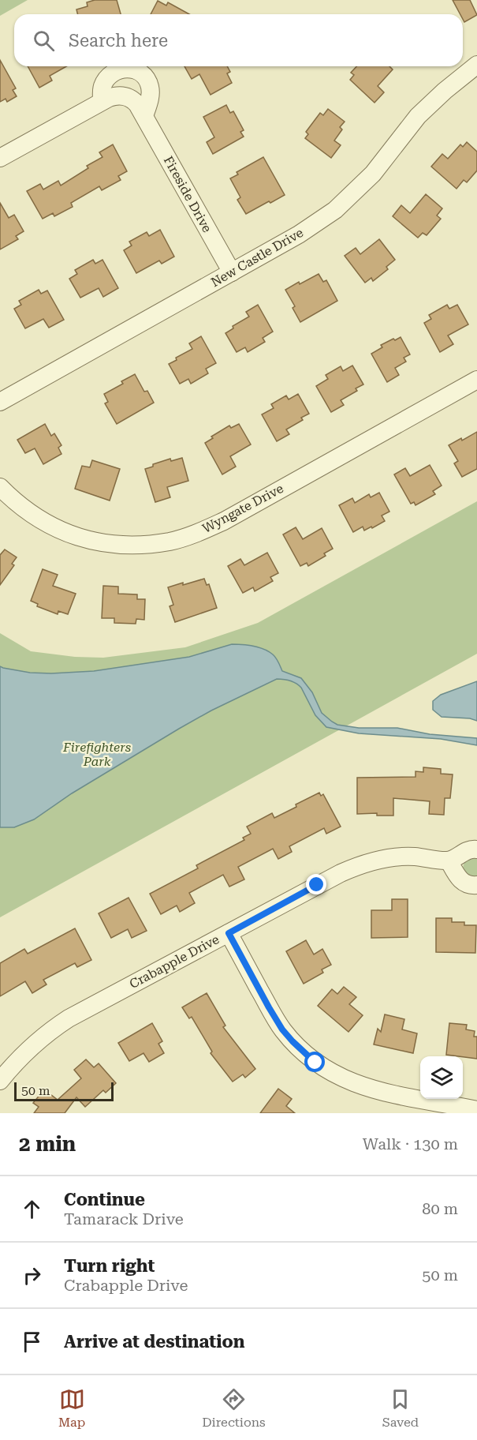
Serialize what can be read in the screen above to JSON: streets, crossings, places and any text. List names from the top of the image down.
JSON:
{
  "streets": {
    "street": [
      "Fireside Drive",
      "New Castle Drive",
      "Wyngate Drive",
      "Crabapple Drive"
    ]
  },
  "crossings": [
    ["Fireside Drive", "New Castle Drive"]
  ],
  "parks": ["Firefighters Park"],
  "scale_bar": "50 m",
  "page": {
    "search": "Search here",
    "scale": "50 m",
    "heading": ["2 min", "Walk · 130 m"],
    "list": [
      ["Continue", "Tamarack Drive", "80 m"],
      ["Turn right", "Crabapple Drive", "50 m"],
      "Arrive at destination"
    ],
    "nav": ["Map", "Directions", "Saved"]
  }
}
